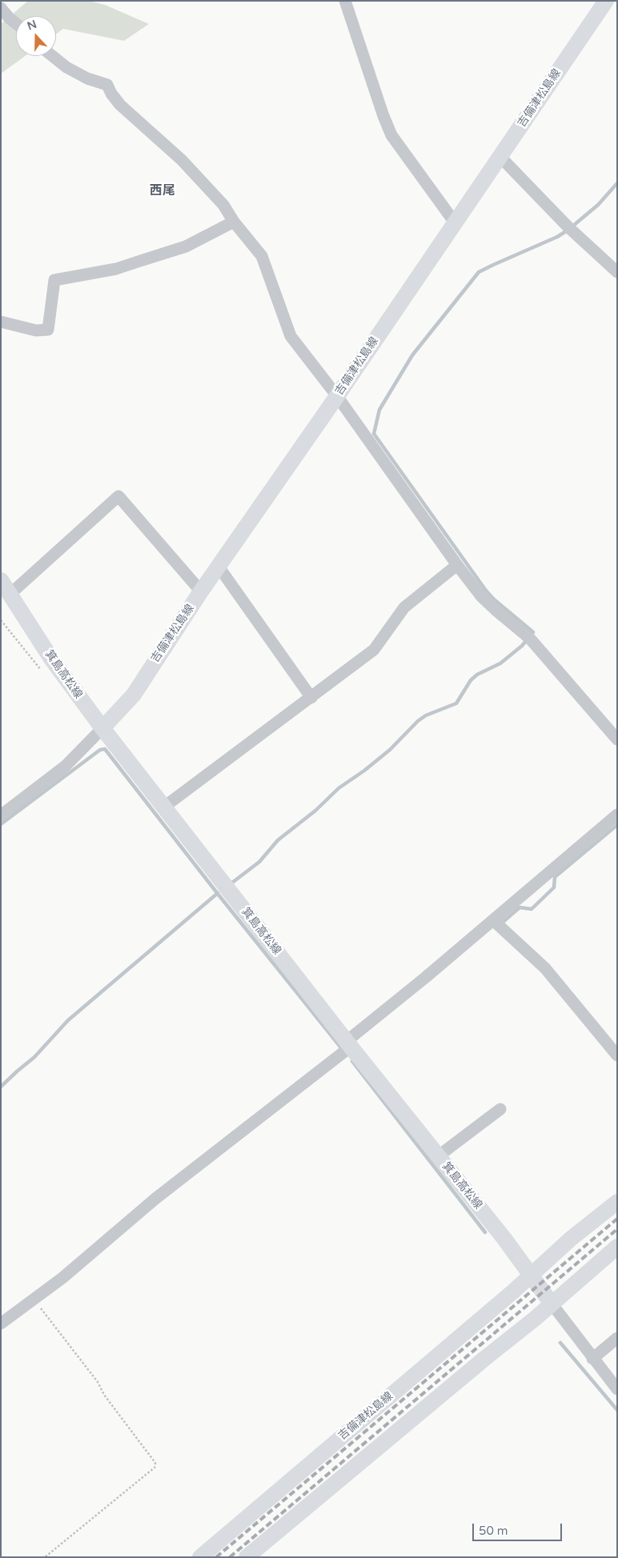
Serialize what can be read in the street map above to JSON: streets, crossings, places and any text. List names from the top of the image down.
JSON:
{
  "streets": {
    "main road": ["吉備津松島線", "箕島高松線"]
  },
  "crossings": [
    ["吉備津松島線", "箕島高松線"]
  ],
  "districts": ["西尾"],
  "scale_bar": "50 m",
  "north": "top"
}
